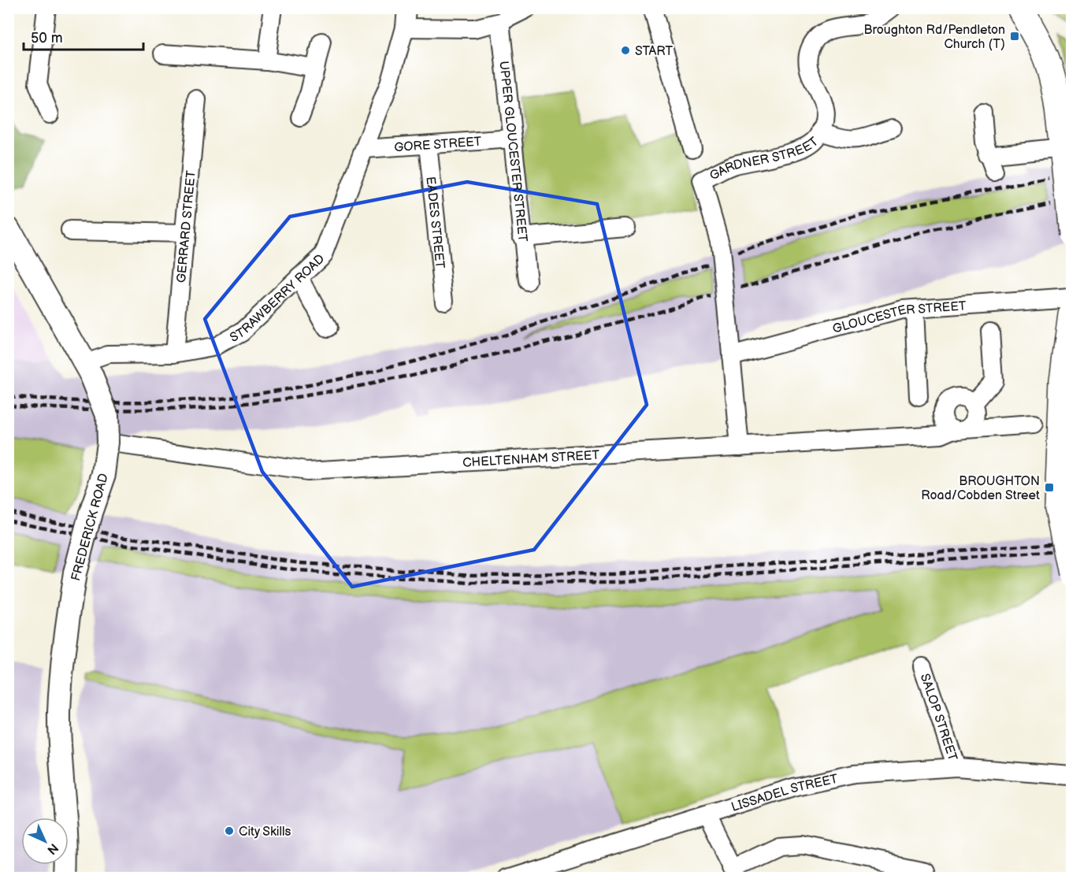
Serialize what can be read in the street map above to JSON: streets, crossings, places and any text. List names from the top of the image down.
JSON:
{
  "streets": {
    "main road": ["FREDERICK ROAD"],
    "street": [
      "GORE STREET",
      "UPPER GLOUCESTER STREET",
      "GARDNER STREET",
      "EADES STREET",
      "GERRARD STREET",
      "STRAWBERRY ROAD",
      "GLOUCESTER STREET",
      "CHELTENHAM STREET",
      "SALOP STREET",
      "LISSADEL STREET"
    ]
  },
  "crossings": [
    ["GORE STREET", "UPPER GLOUCESTER STREET"],
    ["GORE STREET", "EADES STREET"],
    ["GORE STREET", "STRAWBERRY ROAD"],
    ["GARDNER STREET", "GLOUCESTER STREET"],
    ["GARDNER STREET", "CHELTENHAM STREET"],
    ["GERRARD STREET", "STRAWBERRY ROAD"],
    ["STRAWBERRY ROAD", "FREDERICK ROAD"],
    ["CHELTENHAM STREET", "FREDERICK ROAD"],
    ["SALOP STREET", "LISSADEL STREET"]
  ],
  "places": {
    "transit": ["Broughton Rd/Pendleton Church (T)", "BROUGHTON Road/Cobden Street"],
    "other": ["START", "City Skills"]
  },
  "scale_bar": "50 m",
  "north": "bottom right"
}
